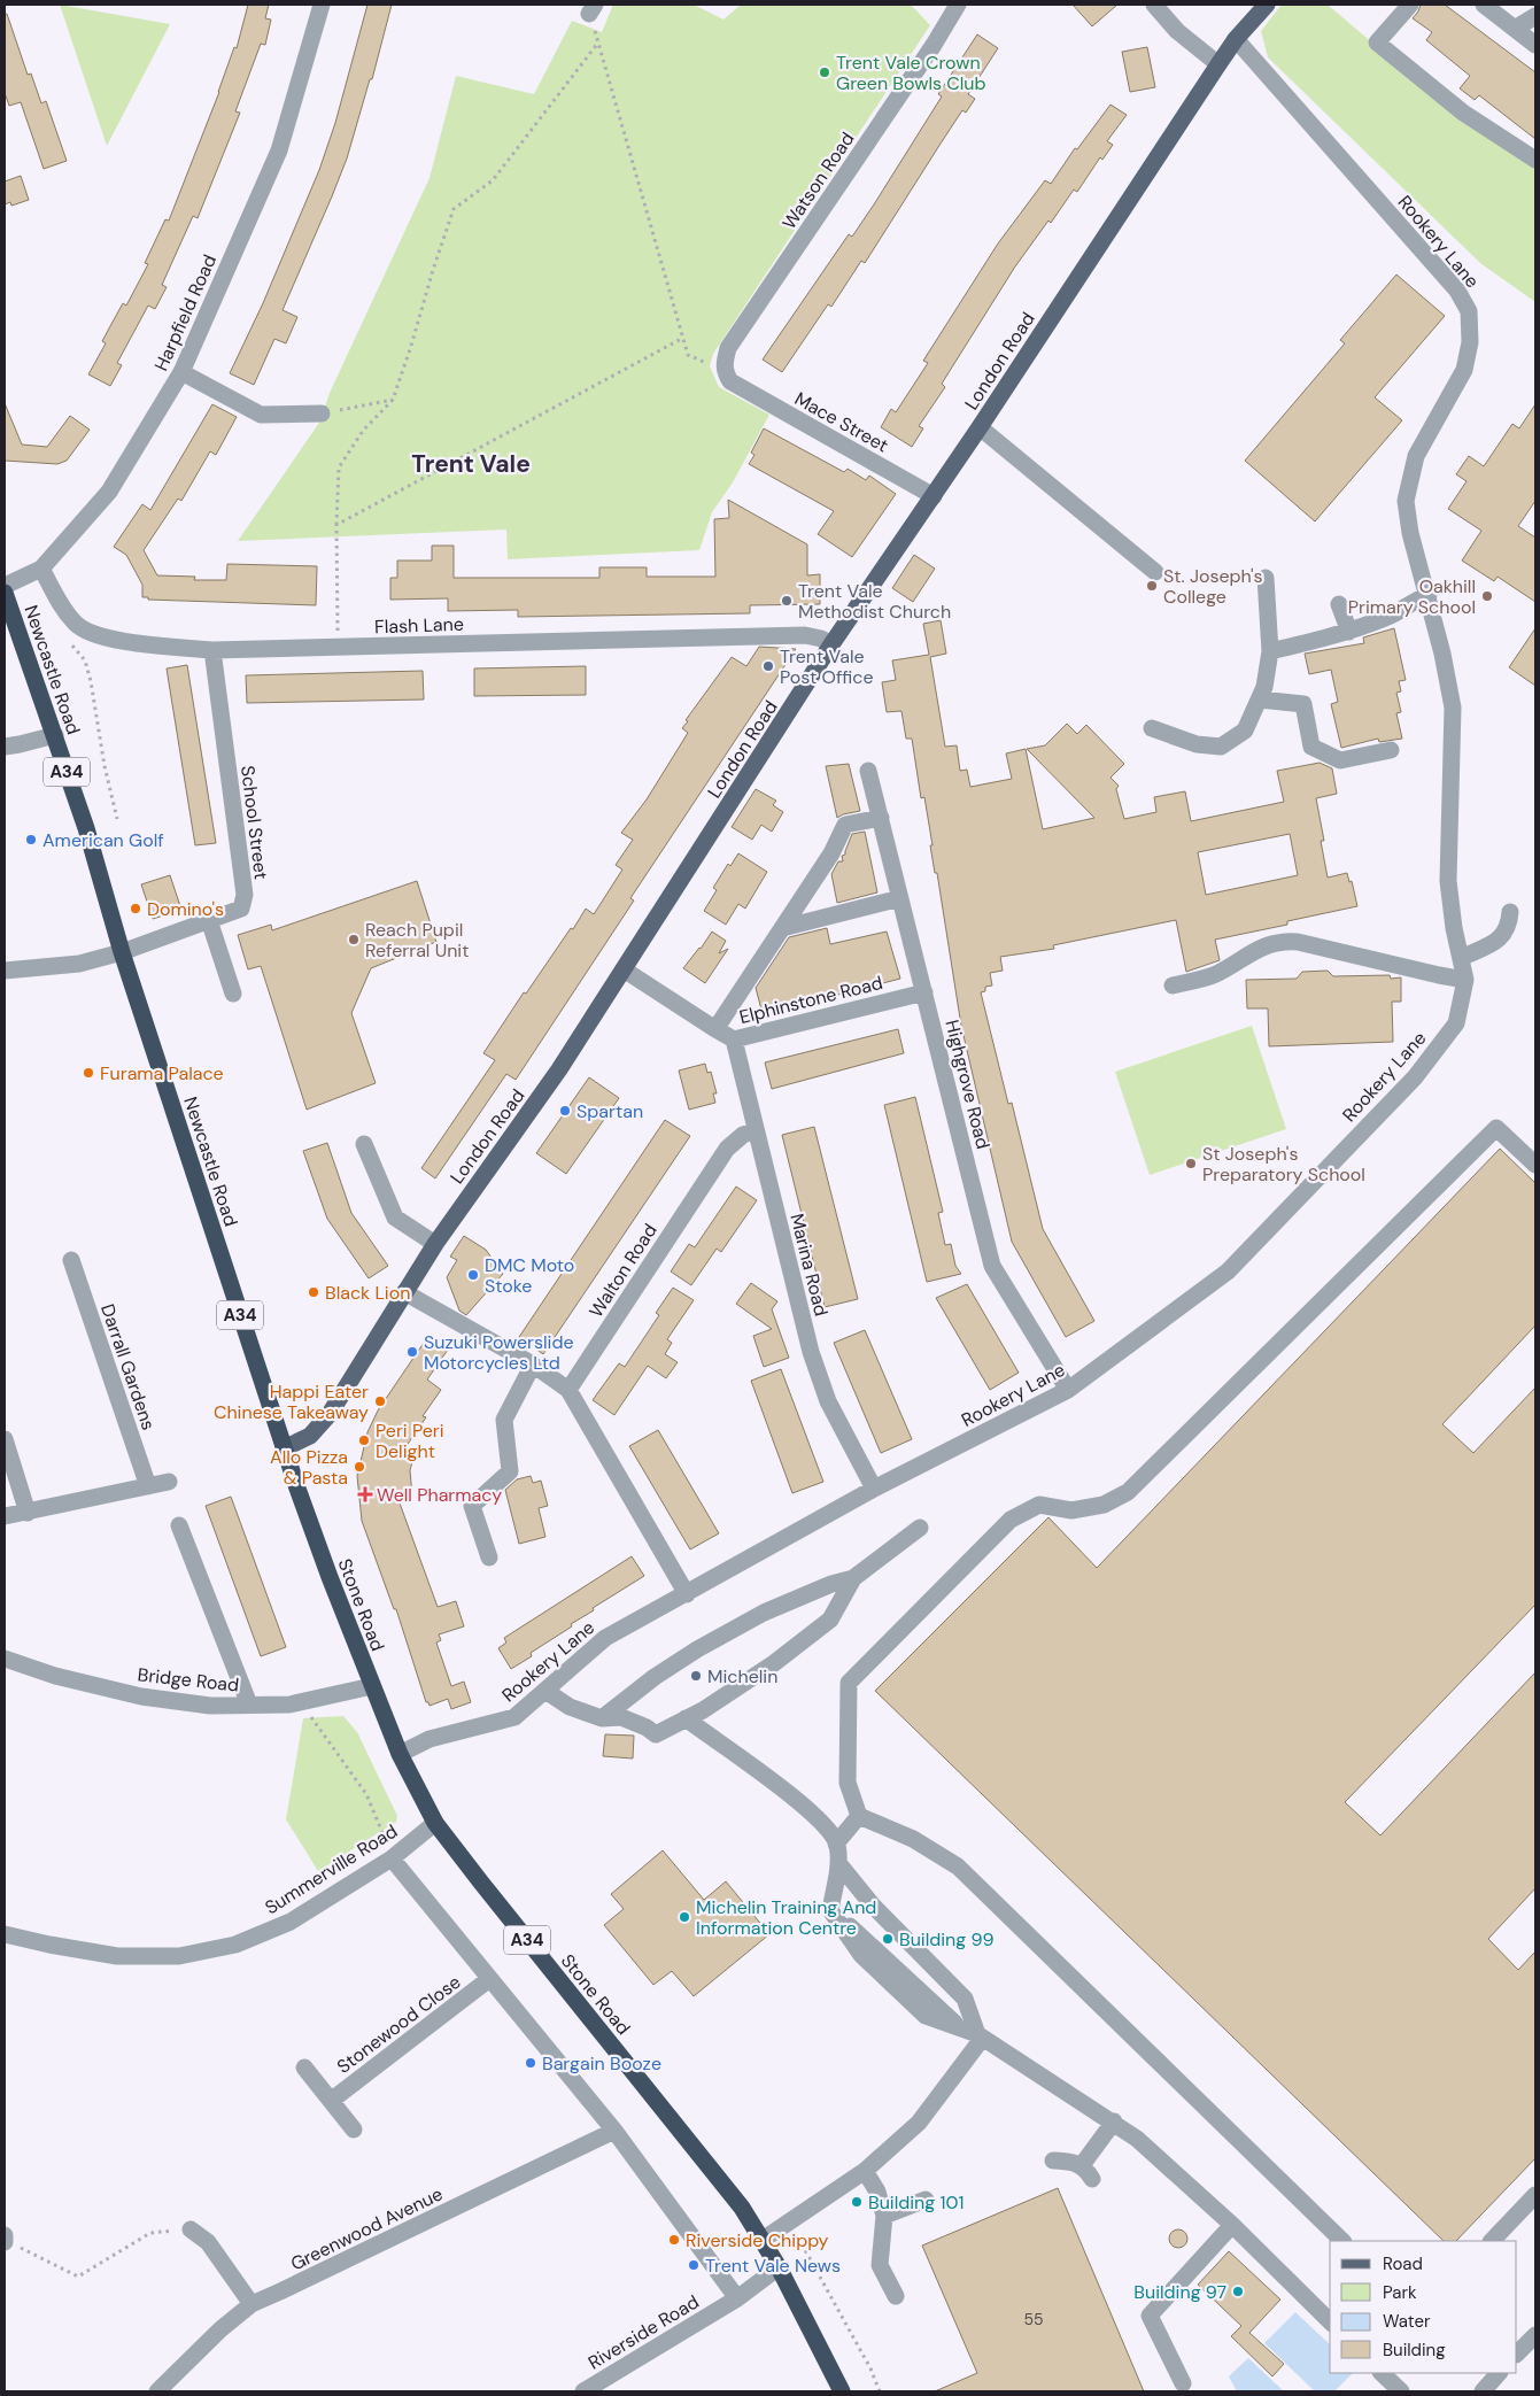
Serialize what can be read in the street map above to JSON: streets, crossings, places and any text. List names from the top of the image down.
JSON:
{
  "streets": {
    "highway": ["Newcastle Road", "A34", "Stone Road"],
    "main road": ["London Road"],
    "street": [
      "Watson Road",
      "Rookery Lane",
      "Harpfield Road",
      "Mace Street",
      "Flash Lane",
      "School Street",
      "Elphinstone Road",
      "Highgrove Road",
      "Marina Road",
      "Walton Road",
      "Darrall Gardens",
      "Bridge Road",
      "Summerville Road",
      "Stonewood Close",
      "Greenwood Avenue",
      "Riverside Road"
    ]
  },
  "crossings": [
    ["Watson Road", "Mace Street"],
    ["Rookery Lane", "London Road"],
    ["Rookery Lane", "Highgrove Road"],
    ["Rookery Lane", "Marina Road"],
    ["Rookery Lane", "Stone Road"],
    ["Harpfield Road", "Flash Lane"],
    ["London Road", "Mace Street"],
    ["London Road", "Flash Lane"],
    ["London Road", "Newcastle Road"],
    ["London Road", "Elphinstone Road"],
    ["London Road", "Stone Road"],
    ["Flash Lane", "School Street"],
    ["Newcastle Road", "School Street"],
    ["Newcastle Road", "Stone Road"],
    ["Elphinstone Road", "Highgrove Road"],
    ["Elphinstone Road", "Marina Road"],
    ["Marina Road", "Walton Road"],
    ["Stone Road", "Bridge Road"],
    ["Stone Road", "Summerville Road"],
    ["Stone Road", "Riverside Road"]
  ],
  "districts": ["Trent Vale"],
  "places": {
    "other": [
      "Trent Vale Crown Green Bowls Club",
      "St. Joseph's College",
      "Oakhill Primary School",
      "Trent Vale Methodist Church",
      "Trent Vale Post Office",
      "American Golf",
      "Domino's",
      "Reach Pupil Referral Unit",
      "Furama Palace",
      "Spartan",
      "St Joseph's Preparatory School",
      "DMC Moto Stoke",
      "Black Lion",
      "Suzuki Powerslide Motorcycles Ltd",
      "Happi Eater Chinese Takeaway",
      "Peri Peri Delight",
      "Allo Pizza & Pasta",
      "Michelin",
      "Michelin Training And Information Centre",
      "Building 99",
      "Bargain Booze",
      "Building 101",
      "Riverside Chippy",
      "Trent Vale News",
      "Building 97"
    ],
    "health": ["Well Pharmacy"]
  },
  "house_numbers": ["55"],
  "legend": [
    "Road",
    "Park",
    "Water",
    "Building"
  ]
}
